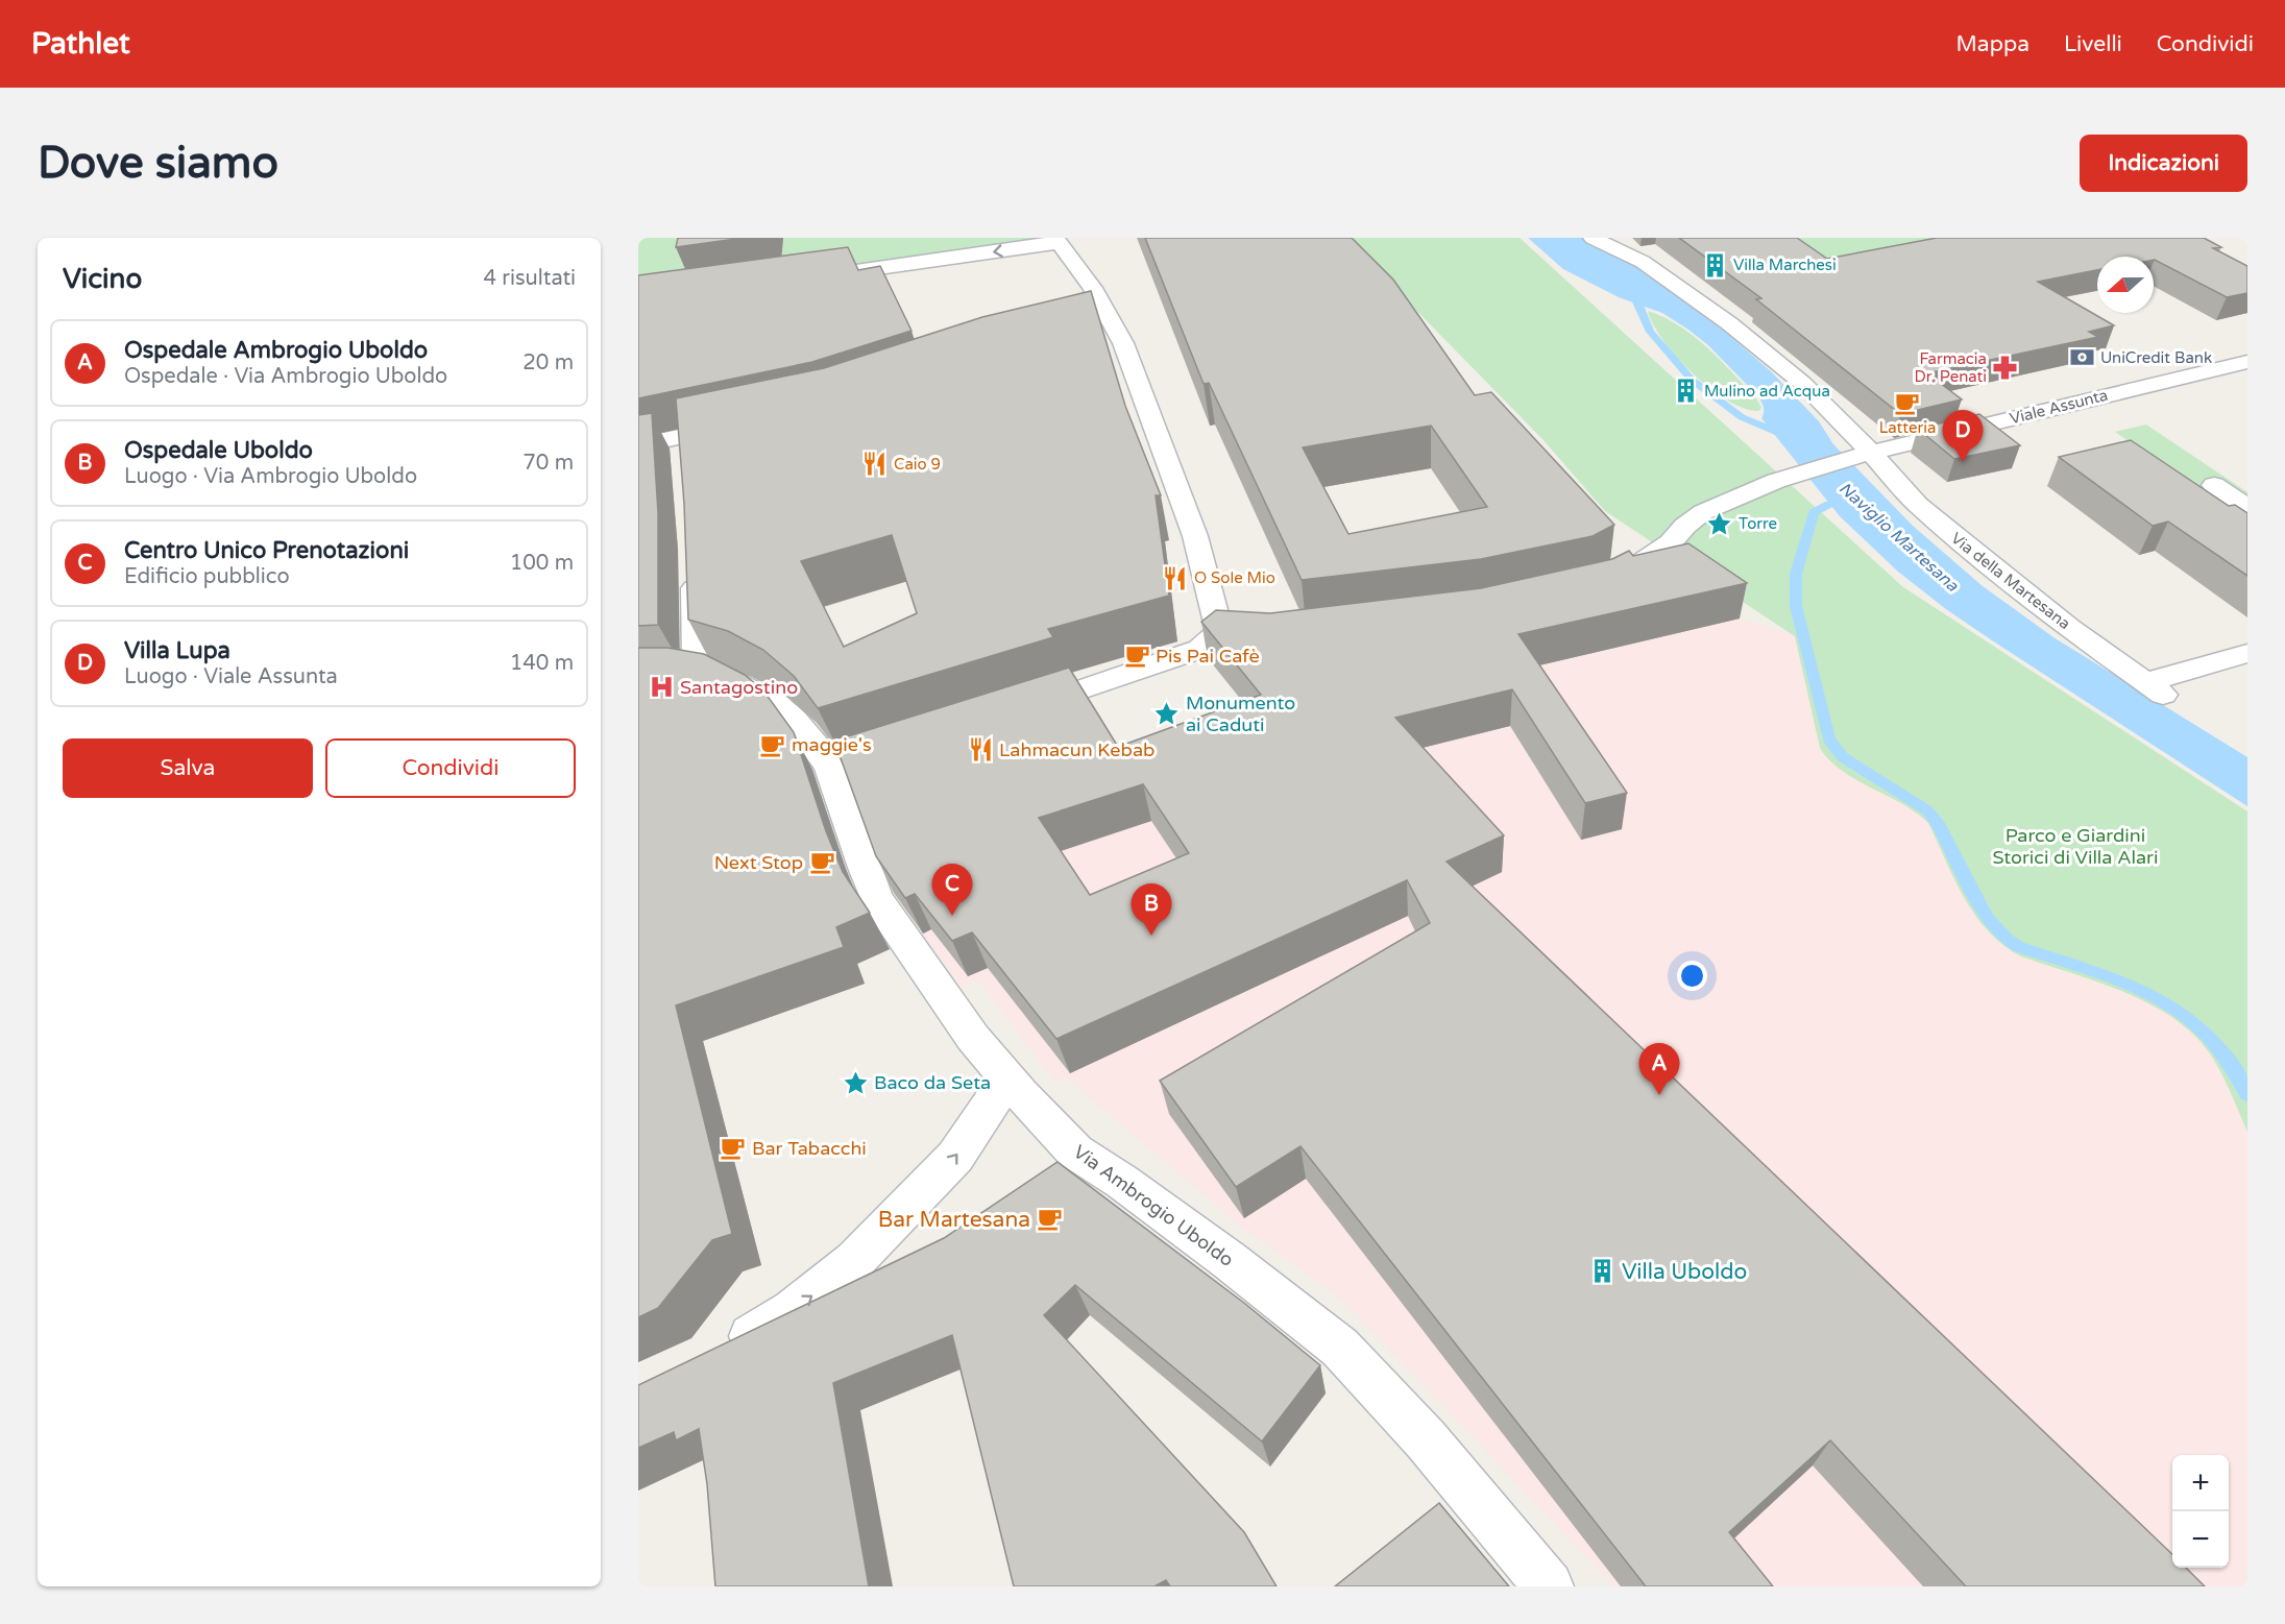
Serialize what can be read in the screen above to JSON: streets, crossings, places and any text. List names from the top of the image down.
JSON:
{
  "streets": {
    "street": ["Viale Assunta", "Via della Martesana", "Via Ambrogio Uboldo"]
  },
  "crossings": [
    ["Viale Assunta", "Via della Martesana"]
  ],
  "water": ["Naviglio Martesana"],
  "parks": ["Parco e Giardini Storici di Villa Alari"],
  "places": {
    "building": ["Villa Marchesi", "Mulino ad Acqua", "Villa Uboldo"],
    "bank": ["UniCredit Bank"],
    "pharmacy": ["Farmacia Dr. Penati"],
    "cafe": [
      "Latteria",
      "Pis Pai Cafè",
      "maggie's",
      "Next Stop",
      "Bar Tabacchi",
      "Bar Martesana"
    ],
    "restaurant": ["Caio 9", "O Sole Mio", "Lahmacun Kebab"],
    "place": ["Torre", "Monumento ai Caduti", "Baco da Seta"],
    "hospital": ["Santagostino"]
  },
  "north": "left",
  "page": {
    "header": "Pathlet",
    "nav": ["Mappa", "Livelli", "Condividi"],
    "buttons": [
      "Indicazioni",
      ["Salva", "Condividi"]
    ],
    "title": "Dove siamo",
    "heading": ["Vicino", "4 risultati"],
    "list": [
      {
        "mark": "A",
        "name": "Ospedale Ambrogio Uboldo",
        "note": "Ospedale · Via Ambrogio Uboldo",
        "value": "20 m"
      },
      {
        "mark": "B",
        "name": "Ospedale Uboldo",
        "note": "Luogo · Via Ambrogio Uboldo",
        "value": "70 m"
      },
      {
        "mark": "C",
        "name": "Centro Unico Prenotazioni",
        "note": "Edificio pubblico",
        "value": "100 m"
      },
      {
        "mark": "D",
        "name": "Villa Lupa",
        "note": "Luogo · Viale Assunta",
        "value": "140 m"
      }
    ],
    "pins": [
      "D",
      "C",
      "B",
      "A"
    ],
    "map_buttons": ["+", "−"]
  }
}
